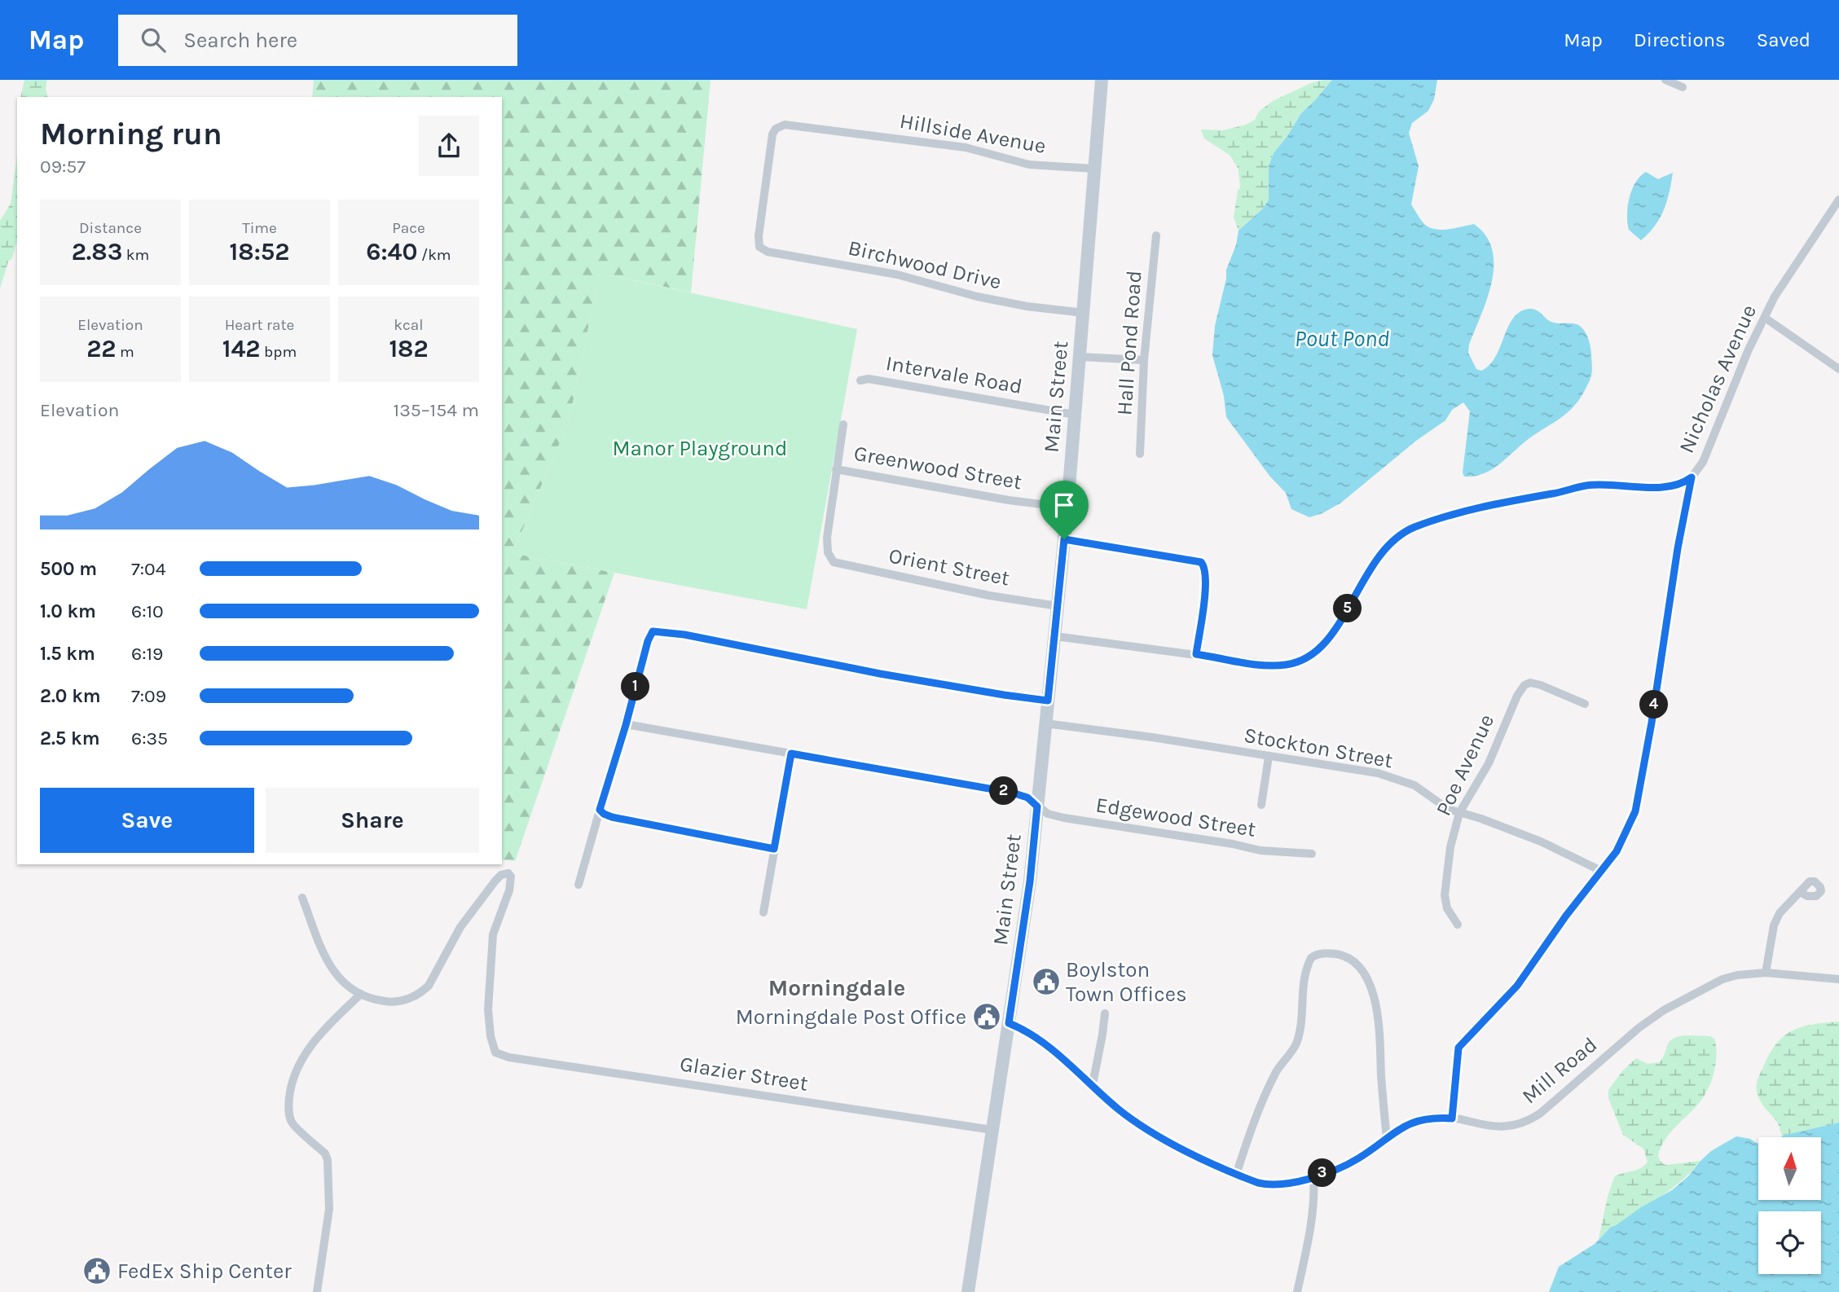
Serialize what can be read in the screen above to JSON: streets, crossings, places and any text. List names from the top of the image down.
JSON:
{
  "streets": {
    "main road": ["Main Street"],
    "street": [
      "Hillside Avenue",
      "Birchwood Drive",
      "Hall Pond Road",
      "Intervale Road",
      "Nicholas Avenue",
      "Greenwood Street",
      "Orient Street",
      "Stockton Street",
      "Poe Avenue",
      "Edgewood Street",
      "Mill Road",
      "Glazier Street"
    ]
  },
  "crossings": [
    ["Hillside Avenue", "Birchwood Drive"],
    ["Hillside Avenue", "Main Street"],
    ["Birchwood Drive", "Main Street"],
    ["Intervale Road", "Main Street"],
    ["Nicholas Avenue", "Stockton Street"],
    ["Nicholas Avenue", "Mill Road"],
    ["Main Street", "Greenwood Street"],
    ["Main Street", "Orient Street"],
    ["Main Street", "Stockton Street"],
    ["Main Street", "Edgewood Street"],
    ["Main Street", "Mill Road"],
    ["Main Street", "Glazier Street"],
    ["Greenwood Street", "Orient Street"],
    ["Stockton Street", "Poe Avenue"]
  ],
  "districts": ["Morningdale"],
  "water": ["Pout Pond"],
  "parks": ["Manor Playground"],
  "places": {
    "public building": ["Boylston Town Offices", "Morningdale Post Office", "FedEx Ship Center"]
  },
  "north": "top",
  "page": {
    "header": "Map",
    "search": "Search here",
    "nav": ["Map", "Directions", "Saved"],
    "heading": ["Morning run", "09:57"],
    "stats": [
      ["Distance", "2.83 km"],
      ["Time", "18:52"],
      ["Pace", "6:40 /km"],
      ["Elevation", "22 m"],
      ["Heart rate", "142 bpm"],
      ["kcal", "182"]
    ],
    "chart": ["Elevation", "135–154 m"],
    "list": [
      {
        "name": "500 m",
        "note": "7:04"
      },
      {
        "name": "1.0 km",
        "note": "6:10"
      },
      {
        "name": "1.5 km",
        "note": "6:19"
      },
      {
        "name": "2.0 km",
        "note": "7:09"
      },
      {
        "name": "2.5 km",
        "note": "6:35"
      }
    ],
    "pins": [
      "5",
      "1",
      "4",
      "2",
      "3"
    ],
    "buttons": ["Save", "Share"]
  }
}
